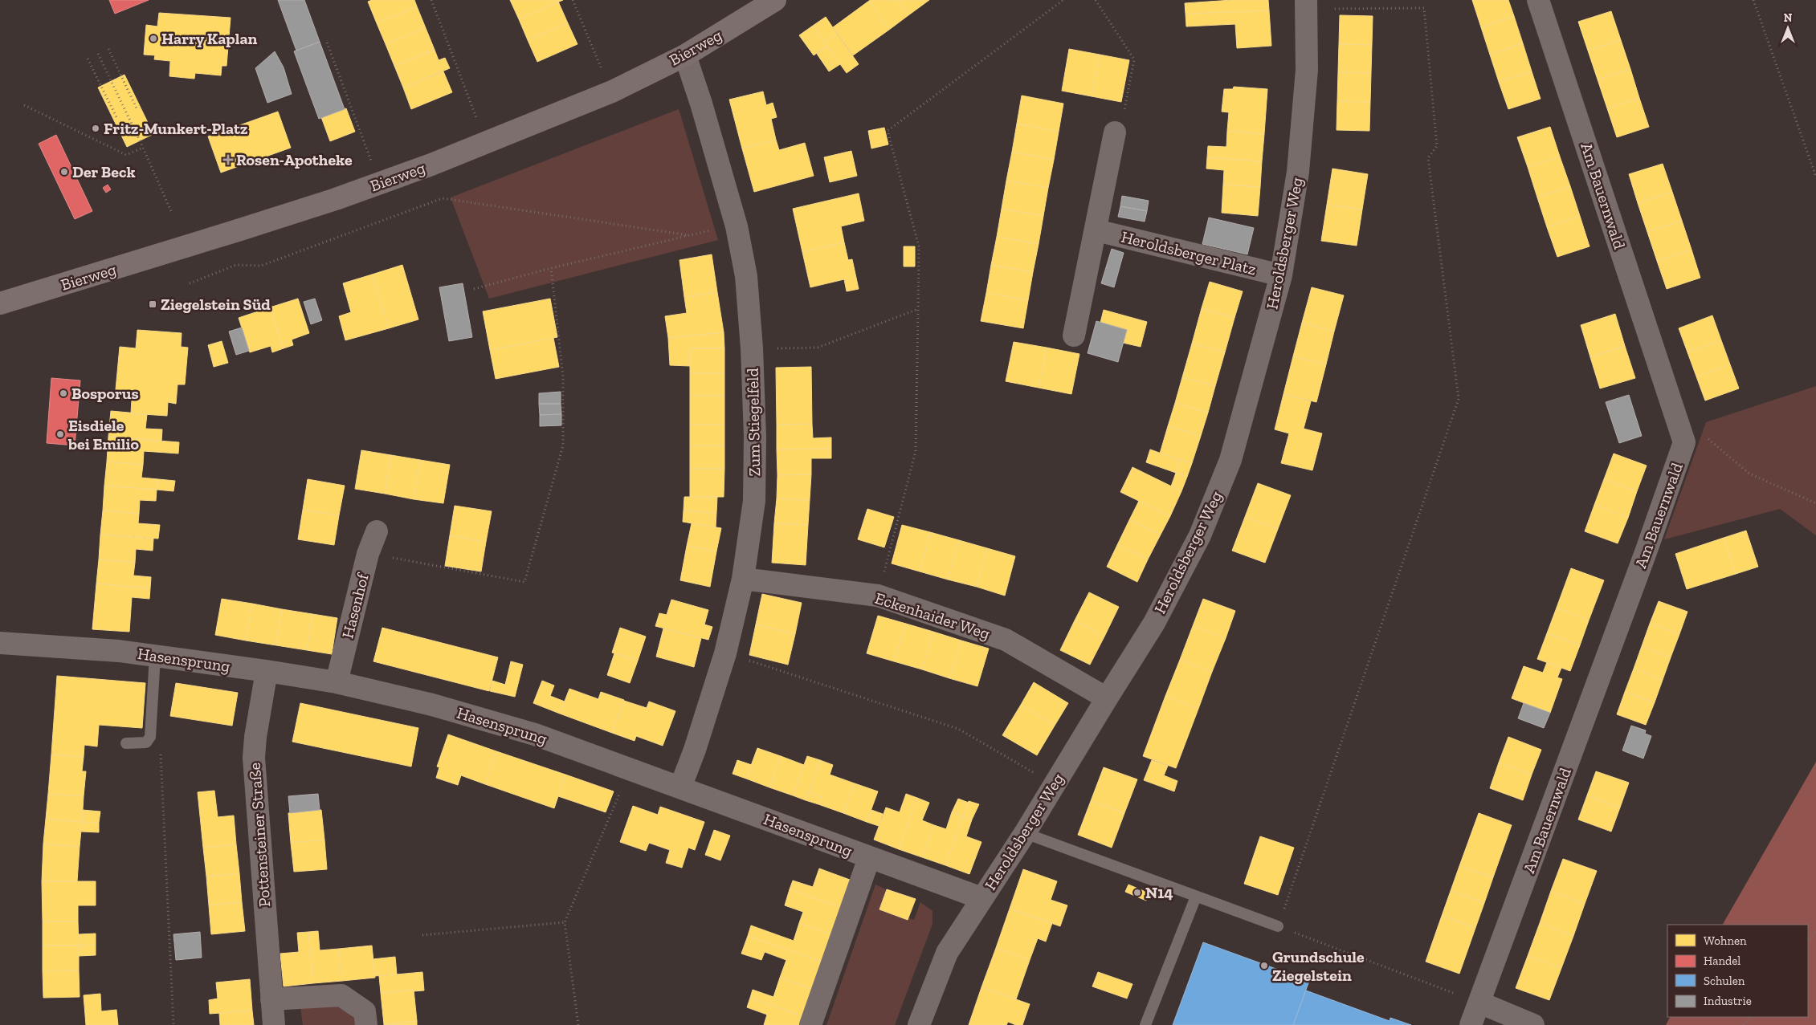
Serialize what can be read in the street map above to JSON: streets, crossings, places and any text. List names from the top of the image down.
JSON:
{
  "streets": {
    "main road": ["Bierweg"],
    "street": [
      "Am Bauernwald",
      "Heroldsberger Weg",
      "Heroldsberger Platz",
      "Zum Stiegelfeld",
      "Hasenhof",
      "Eckenhaider Weg",
      "Hasensprung",
      "Pottensteiner Straße"
    ]
  },
  "crossings": [
    ["Bierweg", "Zum Stiegelfeld"],
    ["Heroldsberger Weg", "Heroldsberger Platz"],
    ["Heroldsberger Weg", "Eckenhaider Weg"],
    ["Heroldsberger Weg", "Hasensprung"],
    ["Zum Stiegelfeld", "Eckenhaider Weg"],
    ["Zum Stiegelfeld", "Hasensprung"],
    ["Hasenhof", "Hasensprung"],
    ["Hasensprung", "Pottensteiner Straße"]
  ],
  "places": {
    "other": [
      "Harry Kaplan",
      "Fritz-Munkert-Platz",
      "Der Beck",
      "Bosporus",
      "Eisdiele bei Emilio",
      "N14",
      "Grundschule Ziegelstein"
    ],
    "health": ["Rosen-Apotheke"],
    "transit": ["Ziegelstein Süd"]
  },
  "legend": [
    "Wohnen",
    "Handel",
    "Schulen",
    "Industrie"
  ],
  "north": "top"
}
